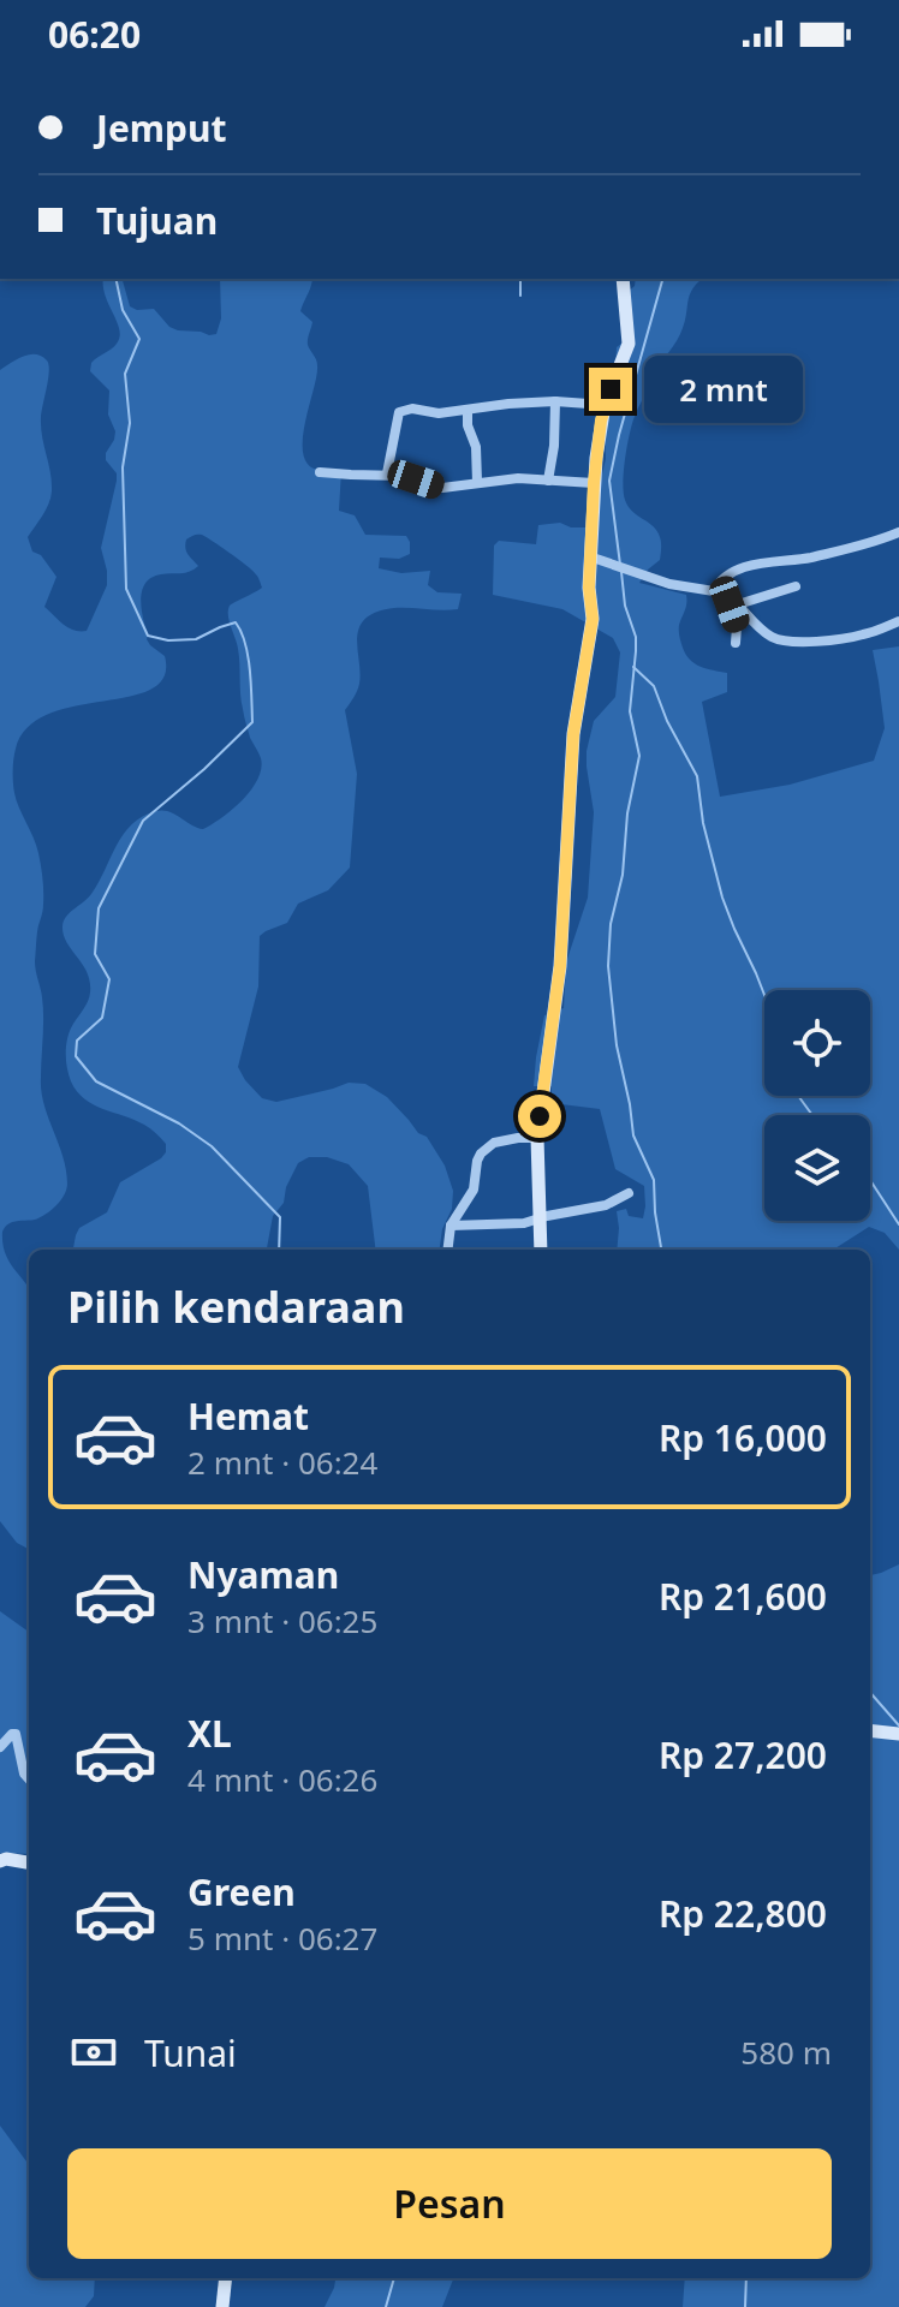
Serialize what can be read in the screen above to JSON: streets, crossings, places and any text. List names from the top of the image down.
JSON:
{
  "page": {
    "status": "06:20",
    "banner": ["Jemput", "Tujuan"],
    "bubble": "2 mnt",
    "heading": "Pilih kendaraan",
    "list": [
      {
        "name": "Hemat",
        "note": "2 mnt · 06:24",
        "value": "Rp 16,000"
      },
      {
        "name": "Nyaman",
        "note": "3 mnt · 06:25",
        "value": "Rp 21,600"
      },
      {
        "name": "XL",
        "note": "4 mnt · 06:26",
        "value": "Rp 27,200"
      },
      {
        "name": "Green",
        "note": "5 mnt · 06:27",
        "value": "Rp 22,800"
      }
    ],
    "pay": ["Tunai", "580 m"],
    "buttons": "Pesan"
  }
}
